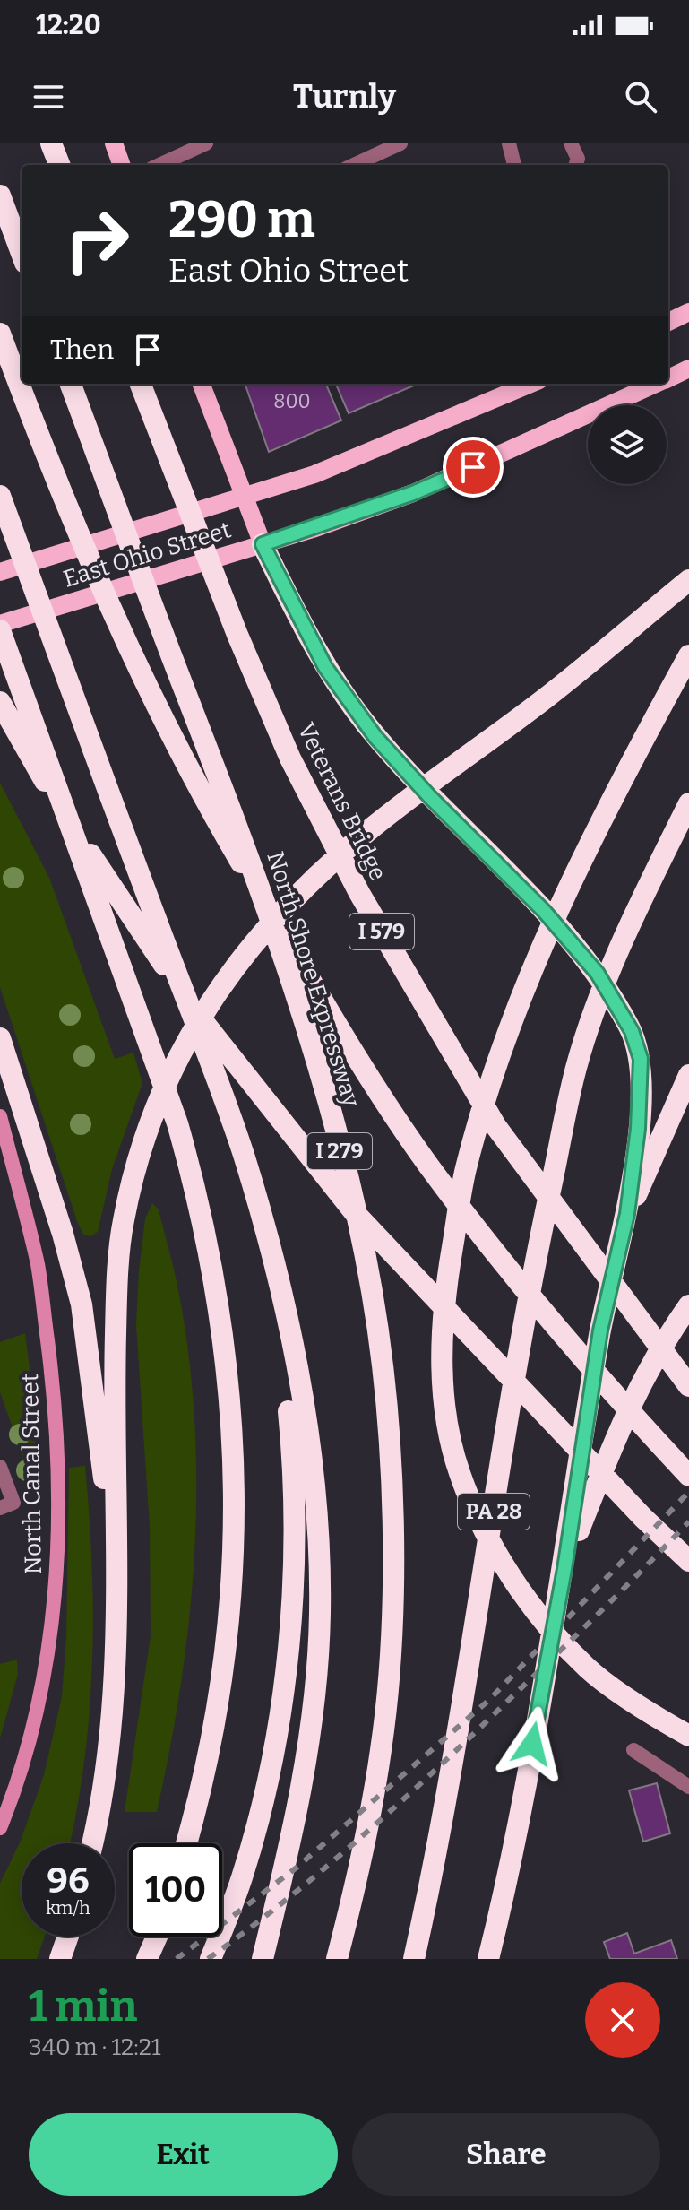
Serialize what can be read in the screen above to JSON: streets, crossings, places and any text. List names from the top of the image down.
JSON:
{
  "streets": {
    "highway": [
      "Veterans Bridge",
      "I 579",
      "North Shore Expressway",
      "I 279",
      "PA 28"
    ],
    "main road": ["East Ohio Street"],
    "street": ["North Canal Street"]
  },
  "house_numbers": ["800"],
  "page": {
    "status": "12:20",
    "header": "Turnly",
    "turn": ["290 m", "East Ohio Street"],
    "then": "Then",
    "speed": "96 km/h",
    "limit": "100",
    "heading": ["1 min", "340 m · 12:21"],
    "buttons": ["Exit", "Share"]
  }
}
